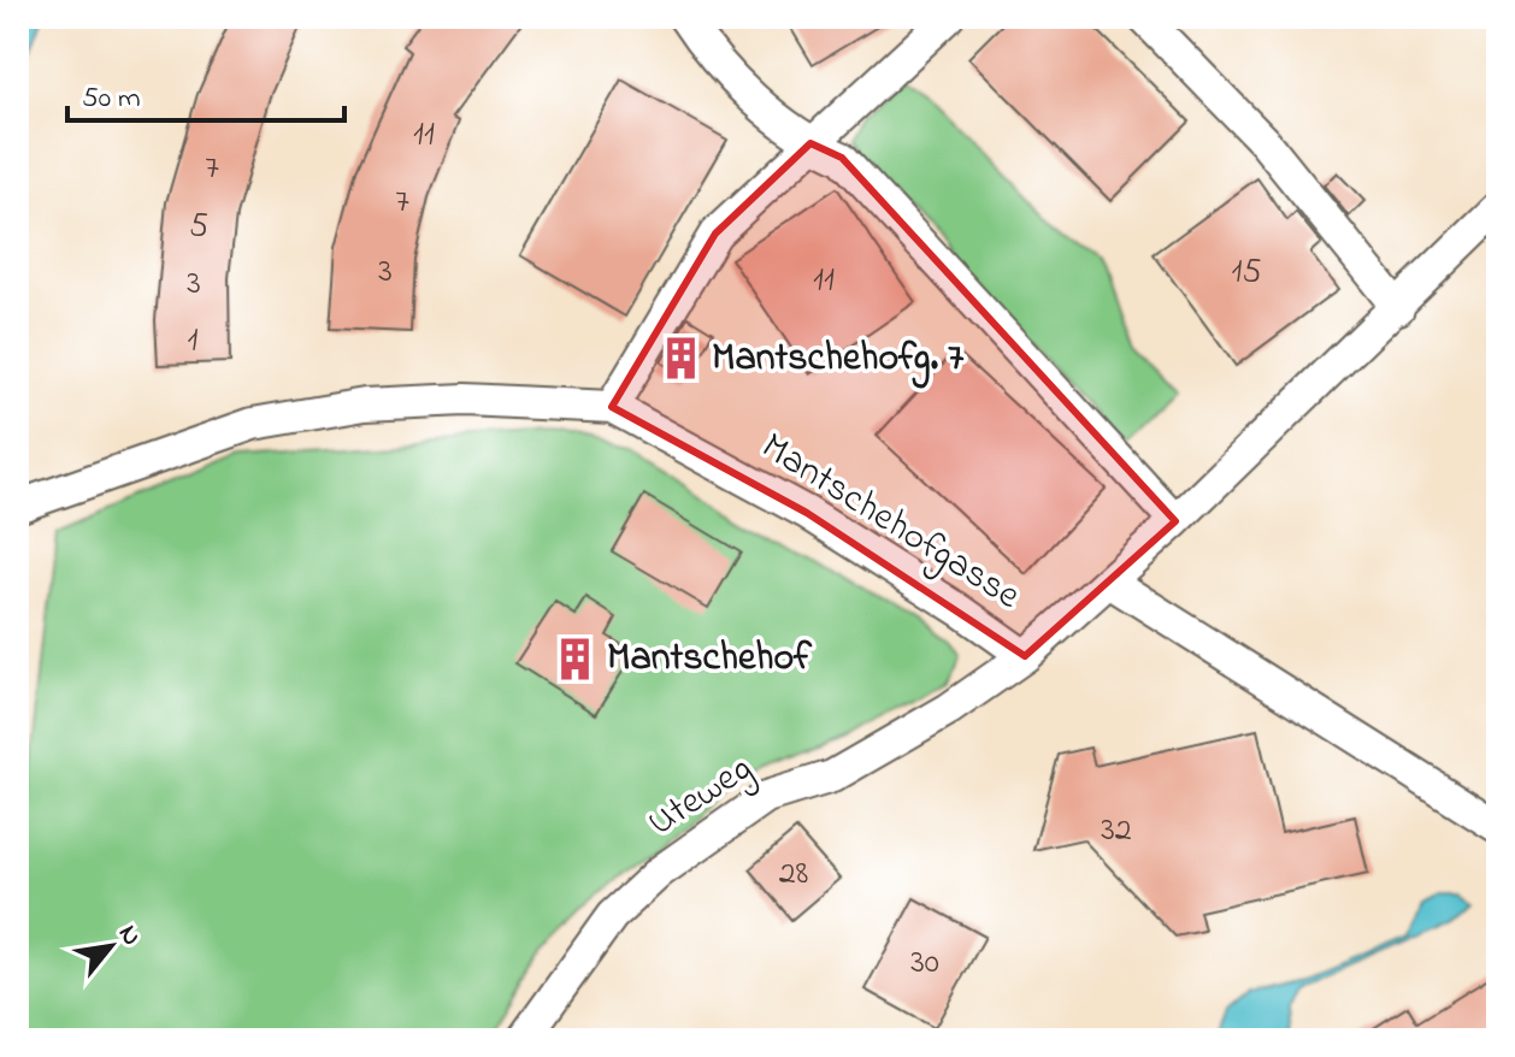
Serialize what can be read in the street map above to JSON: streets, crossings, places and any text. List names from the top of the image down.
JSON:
{
  "streets": {
    "street": ["Mantschehofgasse", "Uteweg"]
  },
  "crossings": [
    ["Mantschehofgasse", "Uteweg"]
  ],
  "places": {
    "building": ["Mantschehofg. 7", "Mantschehof"]
  },
  "house_numbers": [
    "11",
    "7",
    "7",
    "5",
    "3",
    "15",
    "11",
    "3",
    "1",
    "32",
    "28",
    "30"
  ],
  "scale_bar": "50 m",
  "north": "top right"
}
